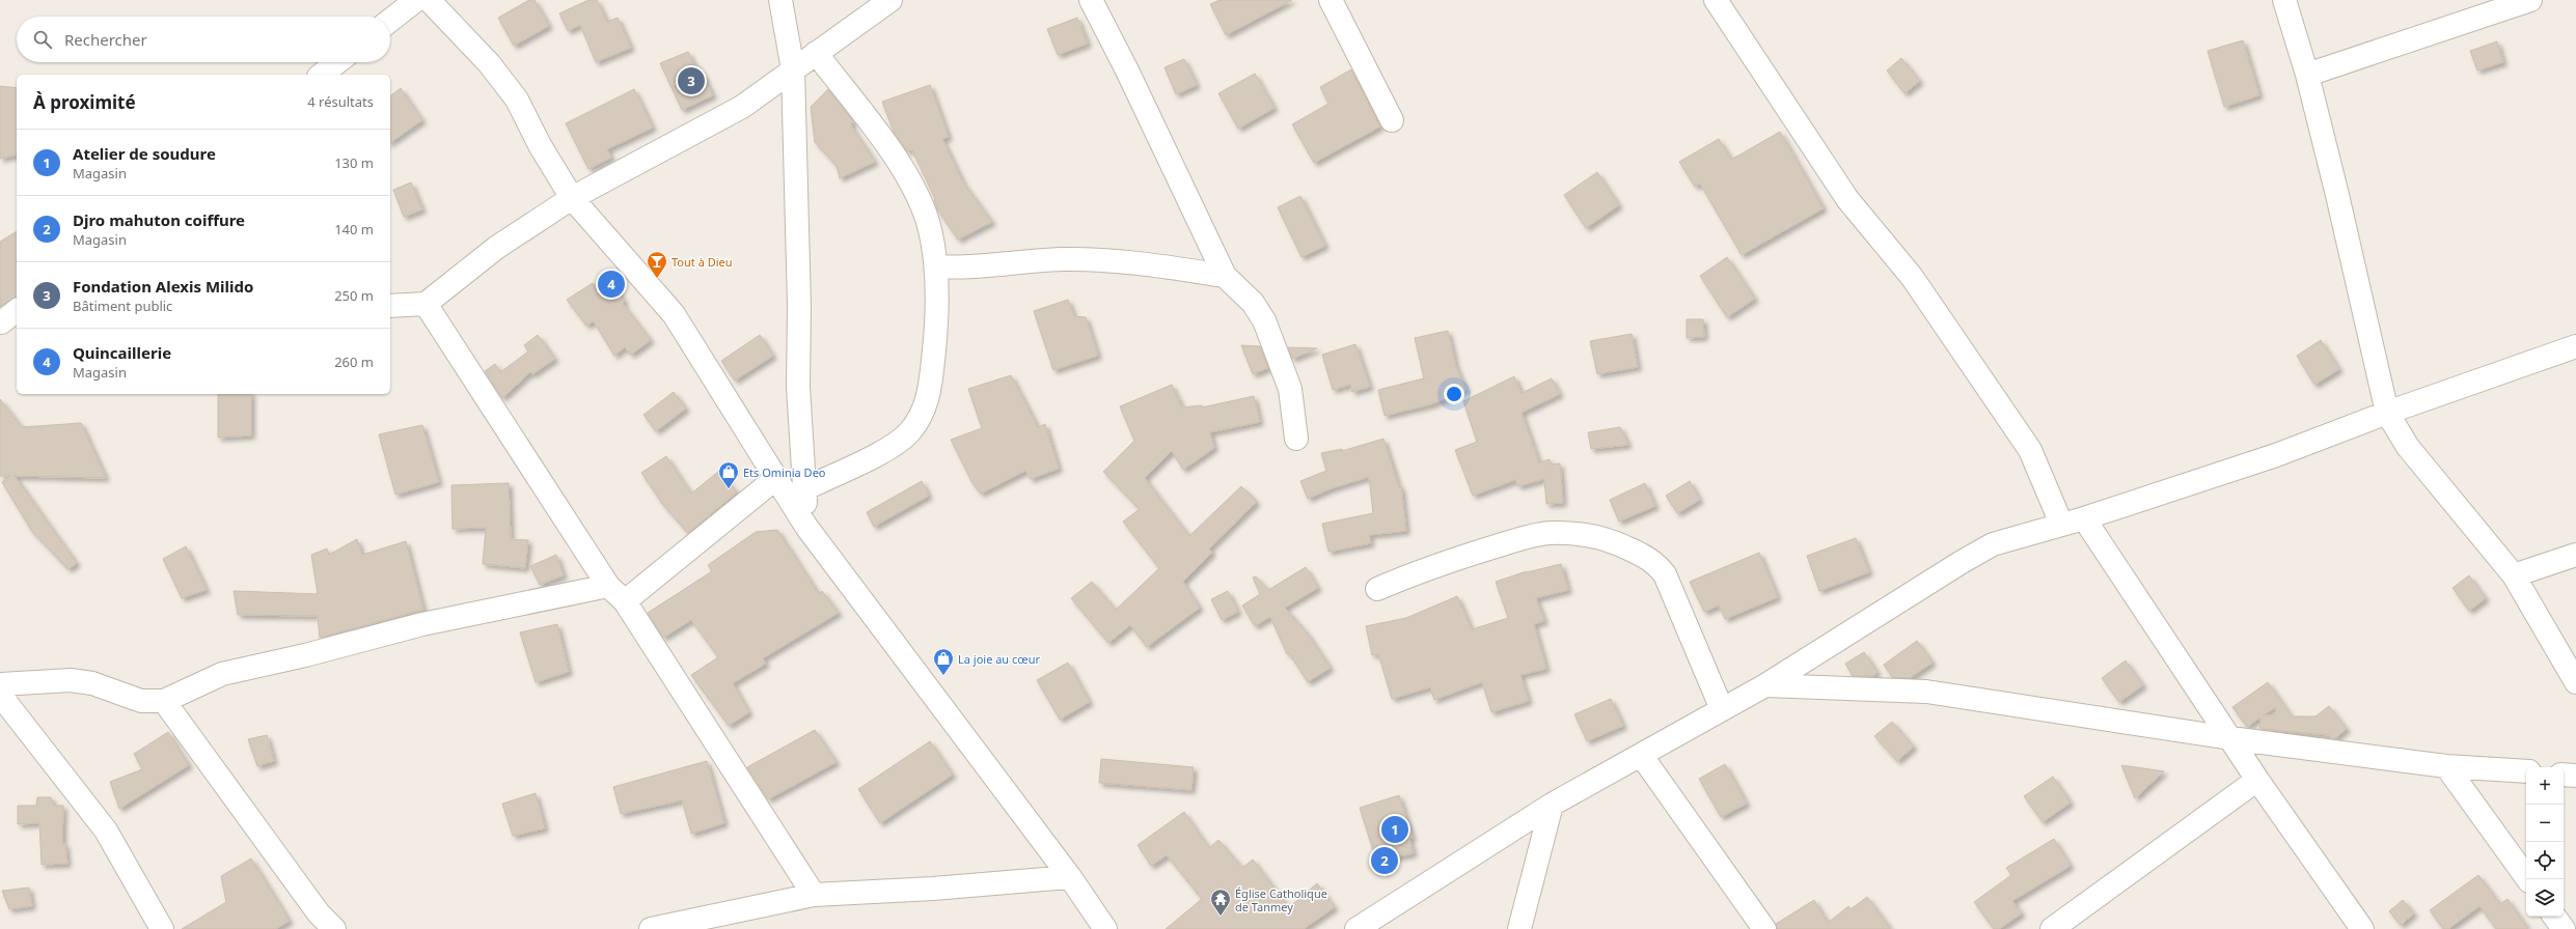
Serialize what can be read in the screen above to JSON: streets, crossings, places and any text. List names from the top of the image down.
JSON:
{
  "places": {
    "bar": ["Tout à Dieu"],
    "shop": ["Ets Ominia Deo", "La joie au cœur"],
    "temple": ["Église Catholique de Tanmey"]
  },
  "page": {
    "search": "Rechercher",
    "pins": [
      "3",
      "4",
      "1",
      "2"
    ],
    "heading": ["À proximité", "4 résultats"],
    "list": [
      {
        "mark": "1",
        "name": "Atelier de soudure",
        "note": "Magasin",
        "value": "130 m"
      },
      {
        "mark": "2",
        "name": "Djro mahuton coiffure",
        "note": "Magasin",
        "value": "140 m"
      },
      {
        "mark": "3",
        "name": "Fondation Alexis Milido",
        "note": "Bâtiment public",
        "value": "250 m"
      },
      {
        "mark": "4",
        "name": "Quincaillerie",
        "note": "Magasin",
        "value": "260 m"
      }
    ],
    "map_buttons": ["+", "−"]
  }
}
